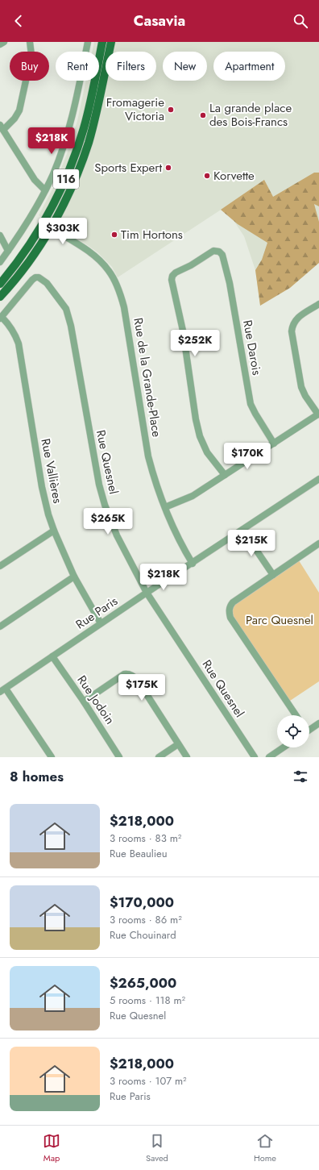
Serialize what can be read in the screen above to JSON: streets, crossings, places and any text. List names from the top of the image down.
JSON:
{
  "streets": {
    "main road": ["116"],
    "street": [
      "Rue Darois",
      "Rue de la Grande-Place",
      "Rue Quesnel",
      "Rue Vallières",
      "Rue Paris",
      "Rue Jodoin"
    ]
  },
  "crossings": [
    ["116", "Rue de la Grande-Place"],
    ["Rue de la Grande-Place", "Rue Paris"],
    ["Rue Quesnel", "Rue Vallières"],
    ["Rue Quesnel", "Rue Paris"],
    ["Rue Vallières", "Rue Paris"],
    ["Rue Paris", "Rue Jodoin"]
  ],
  "parks": ["Parc Quesnel"],
  "places": [
    "Fromagerie Victoria",
    "La grande place des Bois-Francs",
    "Sports Expert",
    "Korvette",
    "Tim Hortons"
  ],
  "page": {
    "header": "Casavia",
    "chip": [
      "Buy",
      "Rent",
      "Filters",
      "New",
      "Apartment"
    ],
    "price": [
      "$218K",
      "$303K",
      "$252K",
      "$170K",
      "$265K",
      "$215K",
      "$218K",
      "$175K"
    ],
    "heading": "8 homes",
    "list": [
      {
        "name": "$218,000",
        "note": "3 rooms · 83 m² · Rue Beaulieu"
      },
      {
        "name": "$170,000",
        "note": "3 rooms · 86 m² · Rue Chouinard"
      },
      {
        "name": "$265,000",
        "note": "5 rooms · 118 m² · Rue Quesnel"
      },
      {
        "name": "$218,000",
        "note": "3 rooms · 107 m² · Rue Paris"
      }
    ],
    "tabs": ["Map", "Saved", "Home"]
  }
}
